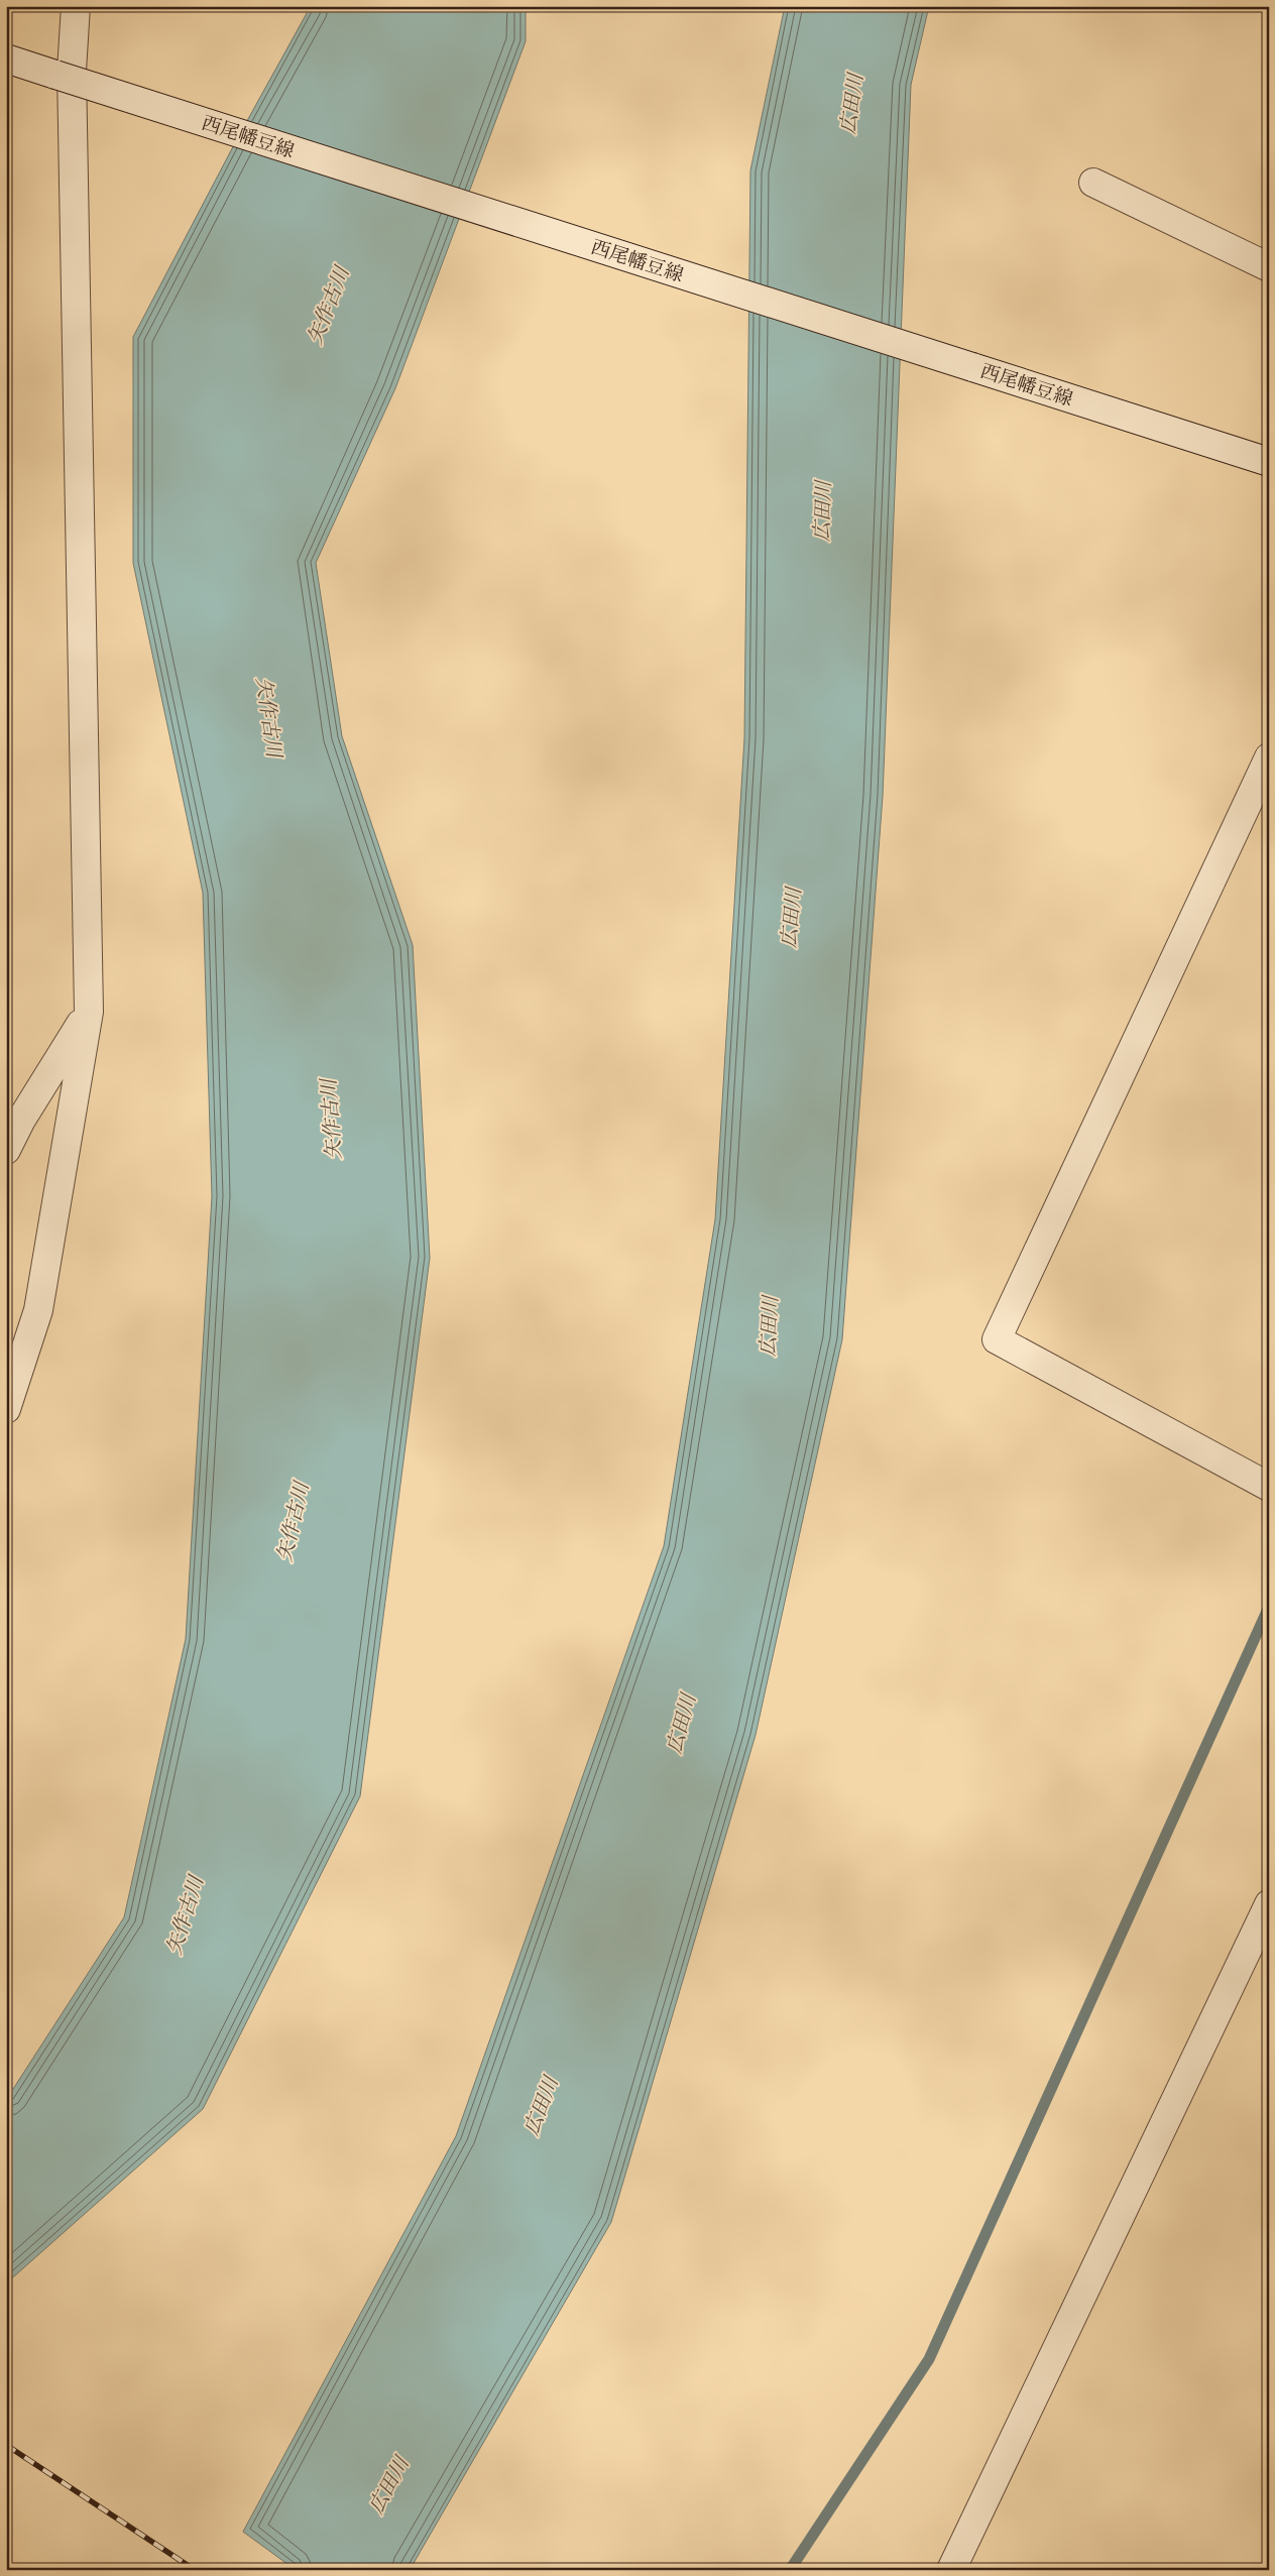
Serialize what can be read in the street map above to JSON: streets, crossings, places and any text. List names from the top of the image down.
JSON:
{
  "streets": {
    "street": ["西尾幡豆線"]
  },
  "water": ["広田川", "矢作古川"]
}
